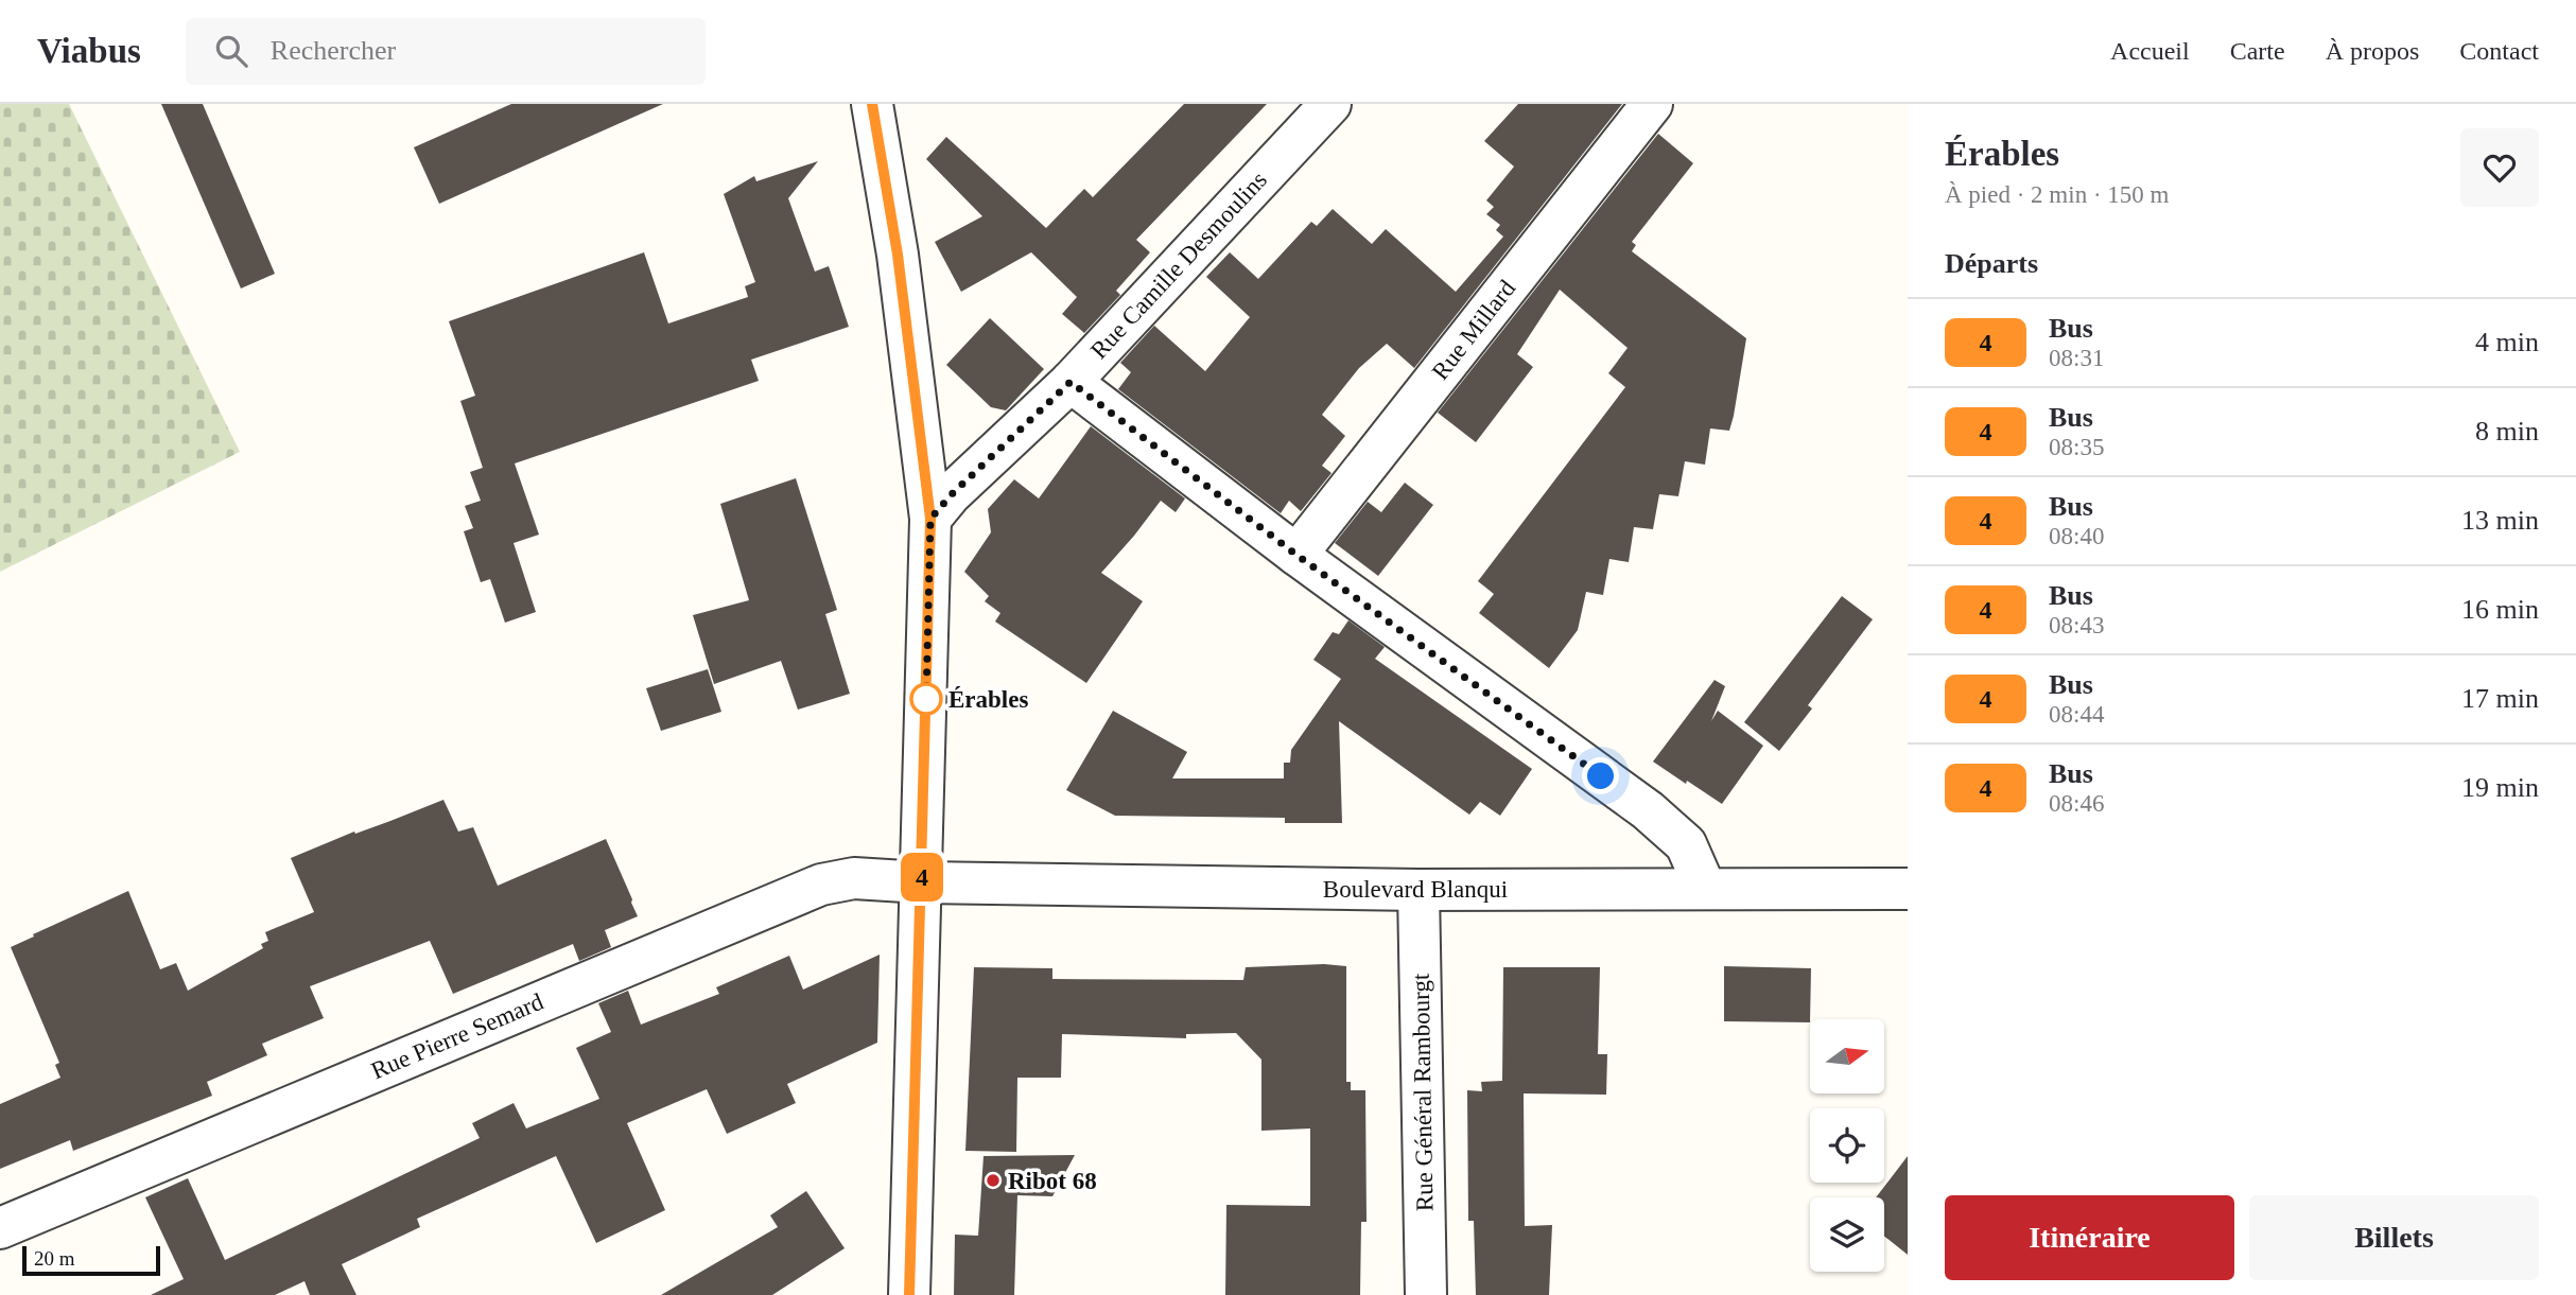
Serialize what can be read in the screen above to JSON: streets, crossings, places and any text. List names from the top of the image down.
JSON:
{
  "streets": {
    "street": [
      "Rue Camille Desmoulins",
      "Rue Millard",
      "Boulevard Blanqui",
      "Rue Pierre Semard",
      "Rue Général Rambourgt"
    ]
  },
  "crossings": [
    ["Boulevard Blanqui", "Rue Pierre Semard"],
    ["Boulevard Blanqui", "Rue Général Rambourgt"]
  ],
  "places": ["Érables", "Ribot 68"],
  "lines": ["bus line 4"],
  "scale_bar": "20 m",
  "north": "right",
  "page": {
    "header": "Viabus",
    "search": "Rechercher",
    "nav": [
      "Accueil",
      "Carte",
      "À propos",
      "Contact"
    ],
    "on_map": "4",
    "heading": [
      ["Érables", "À pied · 2 min · 150 m"],
      "Départs"
    ],
    "list": [
      {
        "mark": "4",
        "name": "Bus",
        "note": "08:31",
        "value": "4 min"
      },
      {
        "mark": "4",
        "name": "Bus",
        "note": "08:35",
        "value": "8 min"
      },
      {
        "mark": "4",
        "name": "Bus",
        "note": "08:40",
        "value": "13 min"
      },
      {
        "mark": "4",
        "name": "Bus",
        "note": "08:43",
        "value": "16 min"
      },
      {
        "mark": "4",
        "name": "Bus",
        "note": "08:44",
        "value": "17 min"
      },
      {
        "mark": "4",
        "name": "Bus",
        "note": "08:46",
        "value": "19 min"
      }
    ],
    "buttons": ["Itinéraire", "Billets"],
    "scale": "20 m"
  }
}
